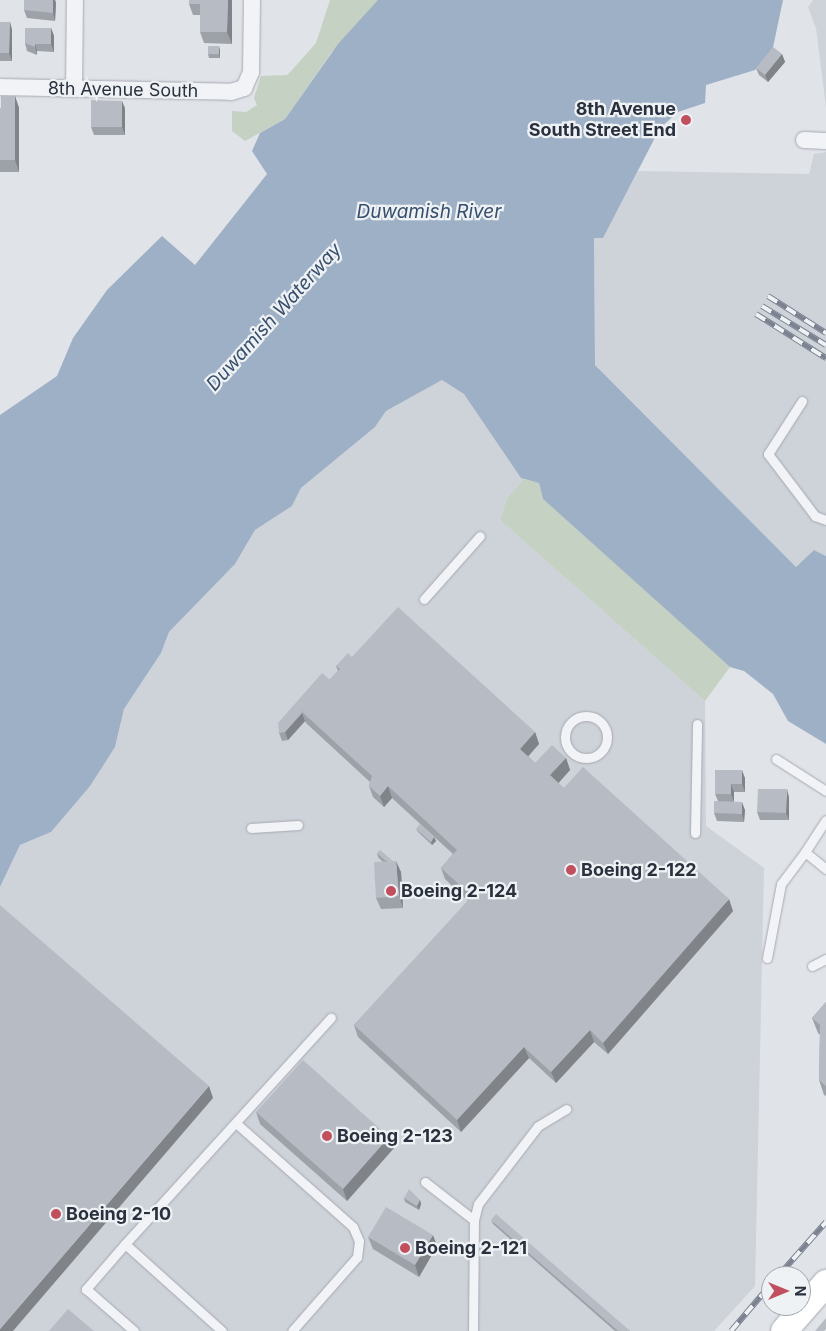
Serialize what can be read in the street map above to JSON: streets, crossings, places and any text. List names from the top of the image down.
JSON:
{
  "streets": {
    "street": ["8th Avenue South"]
  },
  "water": ["Duwamish River", "Duwamish Waterway"],
  "places": [
    "8th Avenue South Street End",
    "Boeing 2-122",
    "Boeing 2-124",
    "Boeing 2-123",
    "Boeing 2-10",
    "Boeing 2-121"
  ],
  "north": "right"
}
